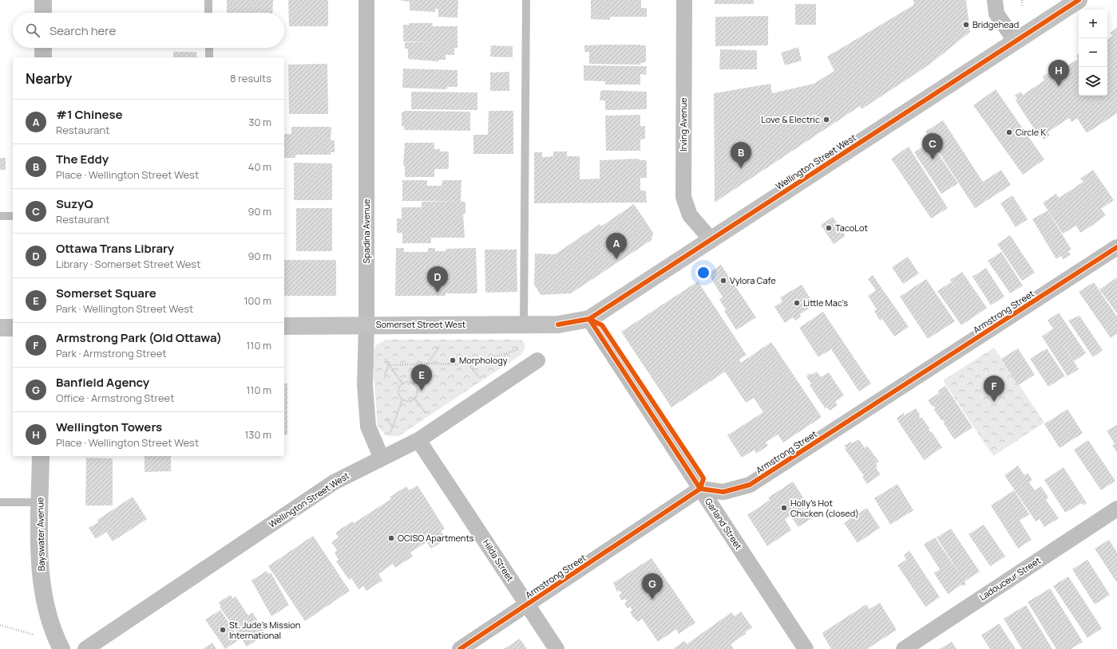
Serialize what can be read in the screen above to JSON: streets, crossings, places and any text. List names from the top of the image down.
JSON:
{
  "streets": {
    "main road": ["Wellington Street West", "Somerset Street West"],
    "street": [
      "Irving Avenue",
      "Spadina Avenue",
      "Armstrong Street",
      "Garland Street",
      "Bayswater Avenue",
      "Hilda Street",
      "Ladouceur Street"
    ]
  },
  "crossings": [
    ["Irving Avenue", "Wellington Street West"],
    ["Wellington Street West", "Spadina Avenue"],
    ["Wellington Street West", "Somerset Street West"],
    ["Wellington Street West", "Garland Street"],
    ["Wellington Street West", "Hilda Street"],
    ["Spadina Avenue", "Somerset Street West"],
    ["Armstrong Street", "Garland Street"],
    ["Armstrong Street", "Hilda Street"]
  ],
  "places": [
    "Bridgehead",
    "Love & Electric",
    "Circle K",
    "TacoLot",
    "Vylora Cafe",
    "Little Mac's",
    "Morphology",
    "Holly's Hot Chicken (closed)",
    "OCISO Apartments",
    "St. Jude's Mission International"
  ],
  "page": {
    "map_buttons": ["+", "−"],
    "search": "Search here",
    "heading": ["Nearby", "8 results"],
    "pins": [
      "H",
      "C",
      "B",
      "A",
      "D",
      "E",
      "F",
      "G"
    ],
    "list": [
      {
        "mark": "A",
        "name": "#1 Chinese",
        "note": "Restaurant",
        "value": "30 m"
      },
      {
        "mark": "B",
        "name": "The Eddy",
        "note": "Place · Wellington Street West",
        "value": "40 m"
      },
      {
        "mark": "C",
        "name": "SuzyQ",
        "note": "Restaurant",
        "value": "90 m"
      },
      {
        "mark": "D",
        "name": "Ottawa Trans Library",
        "note": "Library · Somerset Street West",
        "value": "90 m"
      },
      {
        "mark": "E",
        "name": "Somerset Square",
        "note": "Park · Wellington Street West",
        "value": "100 m"
      },
      {
        "mark": "F",
        "name": "Armstrong Park (Old Ottawa)",
        "note": "Park · Armstrong Street",
        "value": "110 m"
      },
      {
        "mark": "G",
        "name": "Banfield Agency",
        "note": "Office · Armstrong Street",
        "value": "110 m"
      },
      {
        "mark": "H",
        "name": "Wellington Towers",
        "note": "Place · Wellington Street West",
        "value": "130 m"
      }
    ]
  }
}
